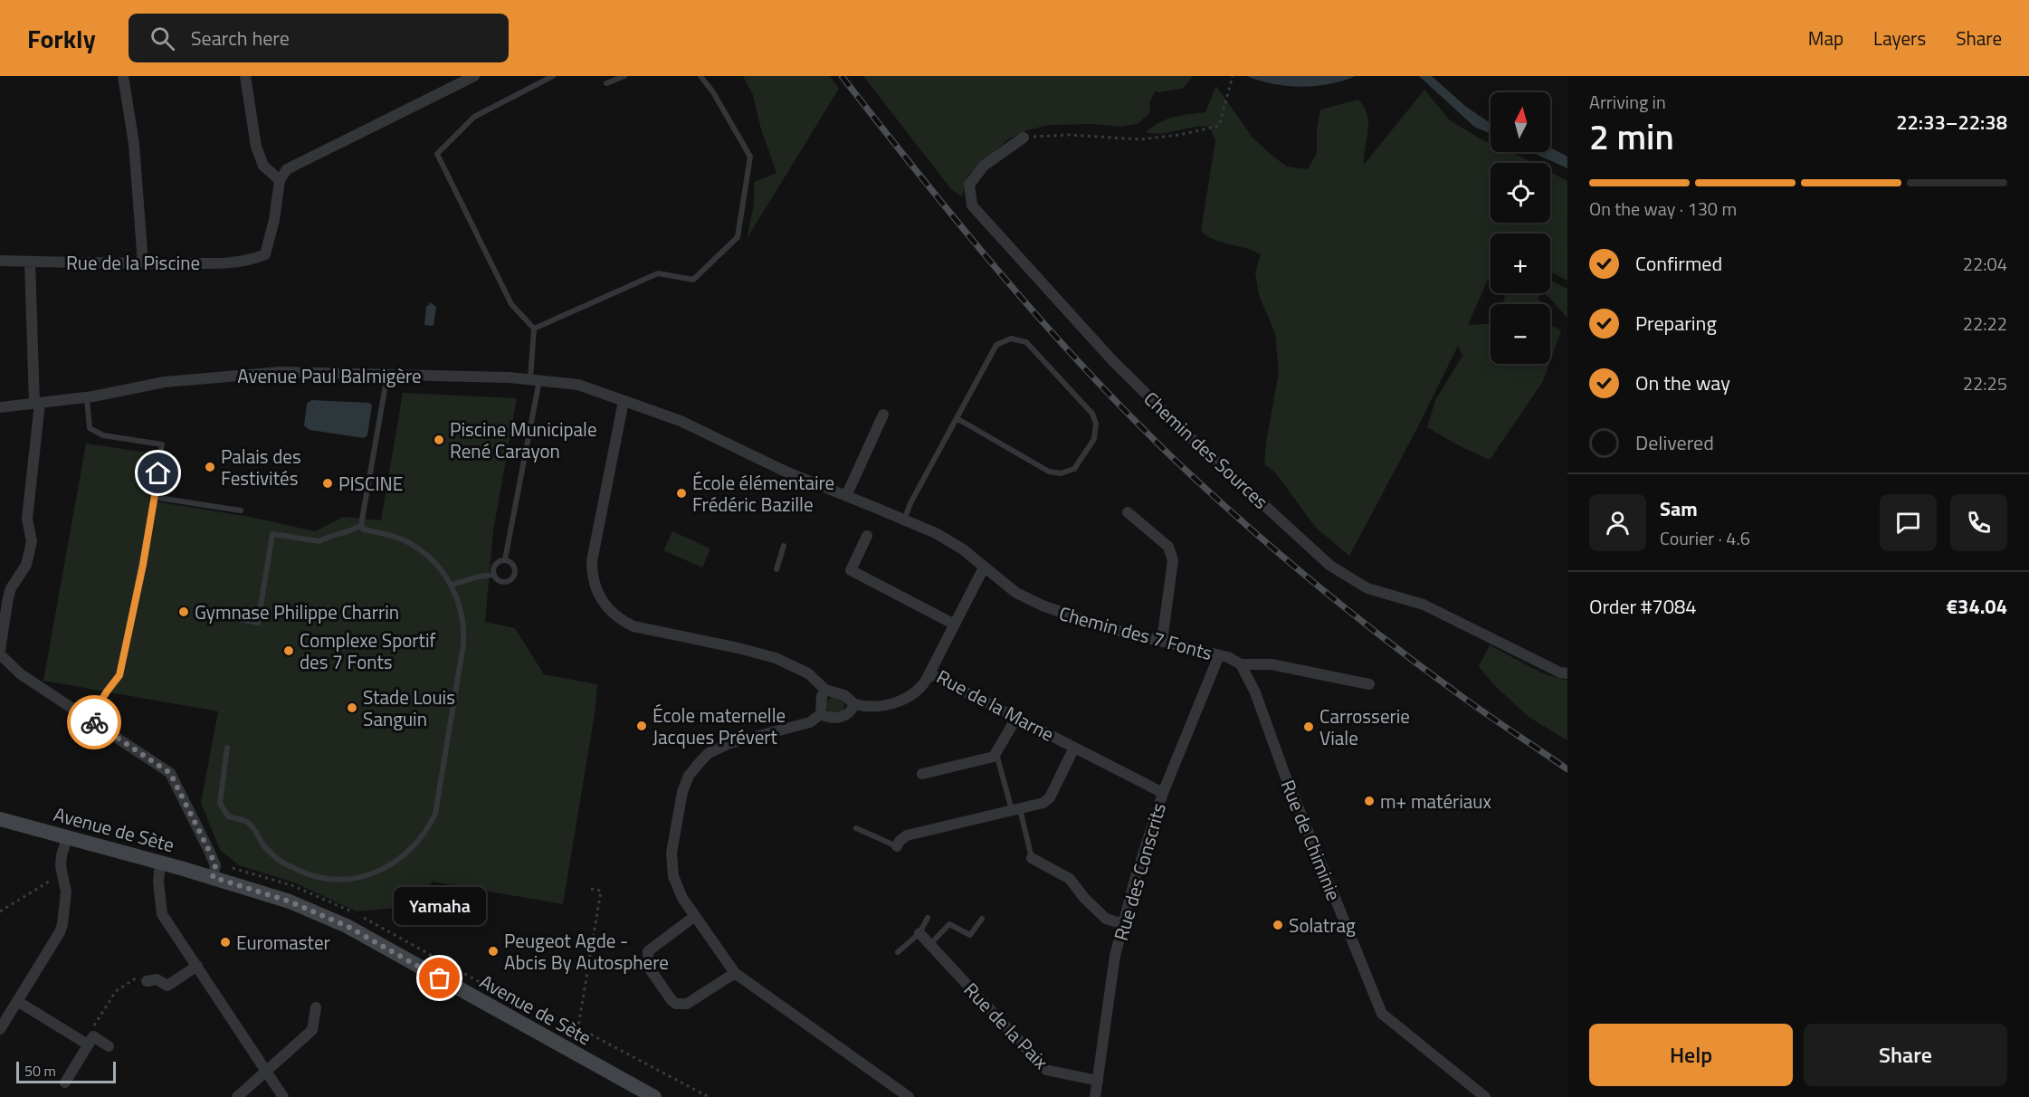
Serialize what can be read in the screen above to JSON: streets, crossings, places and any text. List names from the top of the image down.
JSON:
{
  "streets": {
    "main road": ["Avenue de Sète"],
    "street": [
      "Rue de la Piscine",
      "Avenue Paul Balmigère",
      "Chemin des Sources",
      "Chemin des 7 Fonts",
      "Rue de la Marne",
      "Rue de Chiminie",
      "Rue des Conscrits",
      "Rue de la Paix"
    ]
  },
  "crossings": [
    ["Avenue Paul Balmigère", "Chemin des 7 Fonts"],
    ["Chemin des 7 Fonts", "Rue de la Marne"],
    ["Chemin des 7 Fonts", "Rue de Chiminie"],
    ["Chemin des 7 Fonts", "Rue des Conscrits"],
    ["Rue de la Marne", "Rue des Conscrits"],
    ["Rue des Conscrits", "Rue de la Paix"]
  ],
  "places": [
    "Piscine Municipale René Carayon",
    "Palais des Festivités",
    "PISCINE",
    "École élémentaire Frédéric Bazille",
    "Gymnase Philippe Charrin",
    "Complexe Sportif des 7 Fonts",
    "Stade Louis Sanguin",
    "École maternelle Jacques Prévert",
    "Carrosserie Viale",
    "m+ matériaux",
    "Solatrag",
    "Euromaster",
    "Peugeot Agde - Abcis By Autosphere",
    "Yamaha"
  ],
  "scale_bar": "50 m",
  "north": "top",
  "page": {
    "header": "Forkly",
    "search": "Search here",
    "nav": ["Map", "Layers", "Share"],
    "heading": ["2 min", "Arriving in", "22:33–22:38"],
    "panel": [
      "Sam",
      "Courier · 4.6",
      "Order #7084",
      "€34.04"
    ],
    "map_buttons": ["+", "−"],
    "bar": "On the way · 130 m",
    "list": [
      ["Confirmed", "22:04"],
      ["Preparing", "22:22"],
      ["On the way", "22:25"],
      "Delivered"
    ],
    "bubble": "Yamaha",
    "buttons": ["Help", "Share"],
    "scale": "50 m"
  }
}
